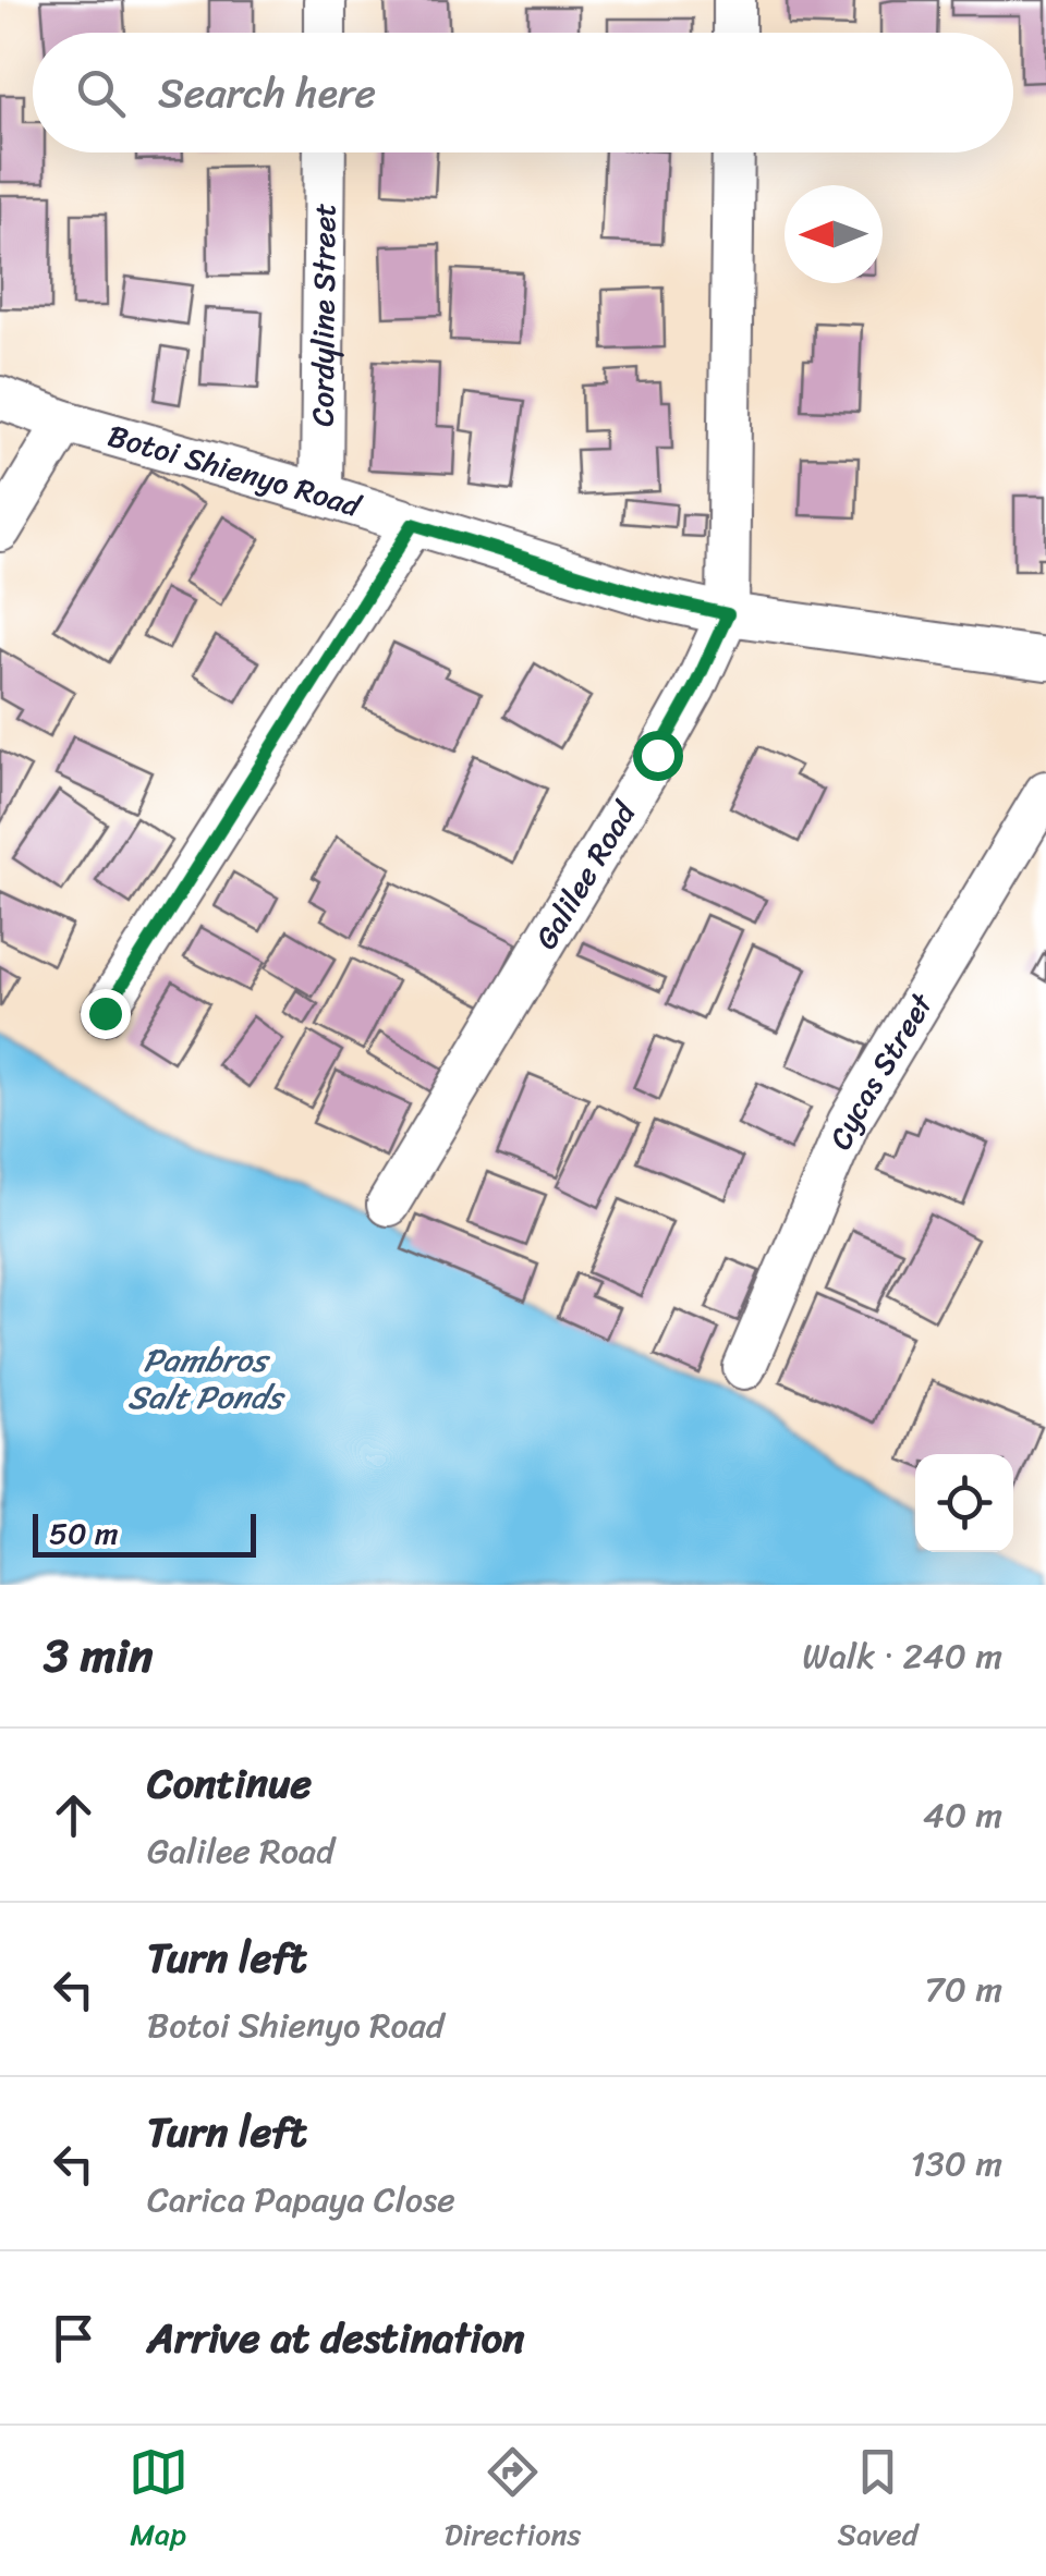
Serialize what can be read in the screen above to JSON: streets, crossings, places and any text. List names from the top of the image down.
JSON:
{
  "streets": {
    "street": [
      "Cordyline Street",
      "Botoi Shienyo Road",
      "Galilee Road",
      "Cycas Street"
    ]
  },
  "crossings": [
    ["Cordyline Street", "Botoi Shienyo Road"],
    ["Botoi Shienyo Road", "Galilee Road"]
  ],
  "water": ["Pambros Salt Ponds"],
  "scale_bar": "50 m",
  "north": "left",
  "page": {
    "search": "Search here",
    "scale": "50 m",
    "heading": ["3 min", "Walk · 240 m"],
    "list": [
      ["Continue", "Galilee Road", "40 m"],
      ["Turn left", "Botoi Shienyo Road", "70 m"],
      ["Turn left", "Carica Papaya Close", "130 m"],
      "Arrive at destination"
    ],
    "nav": ["Map", "Directions", "Saved"]
  }
}
